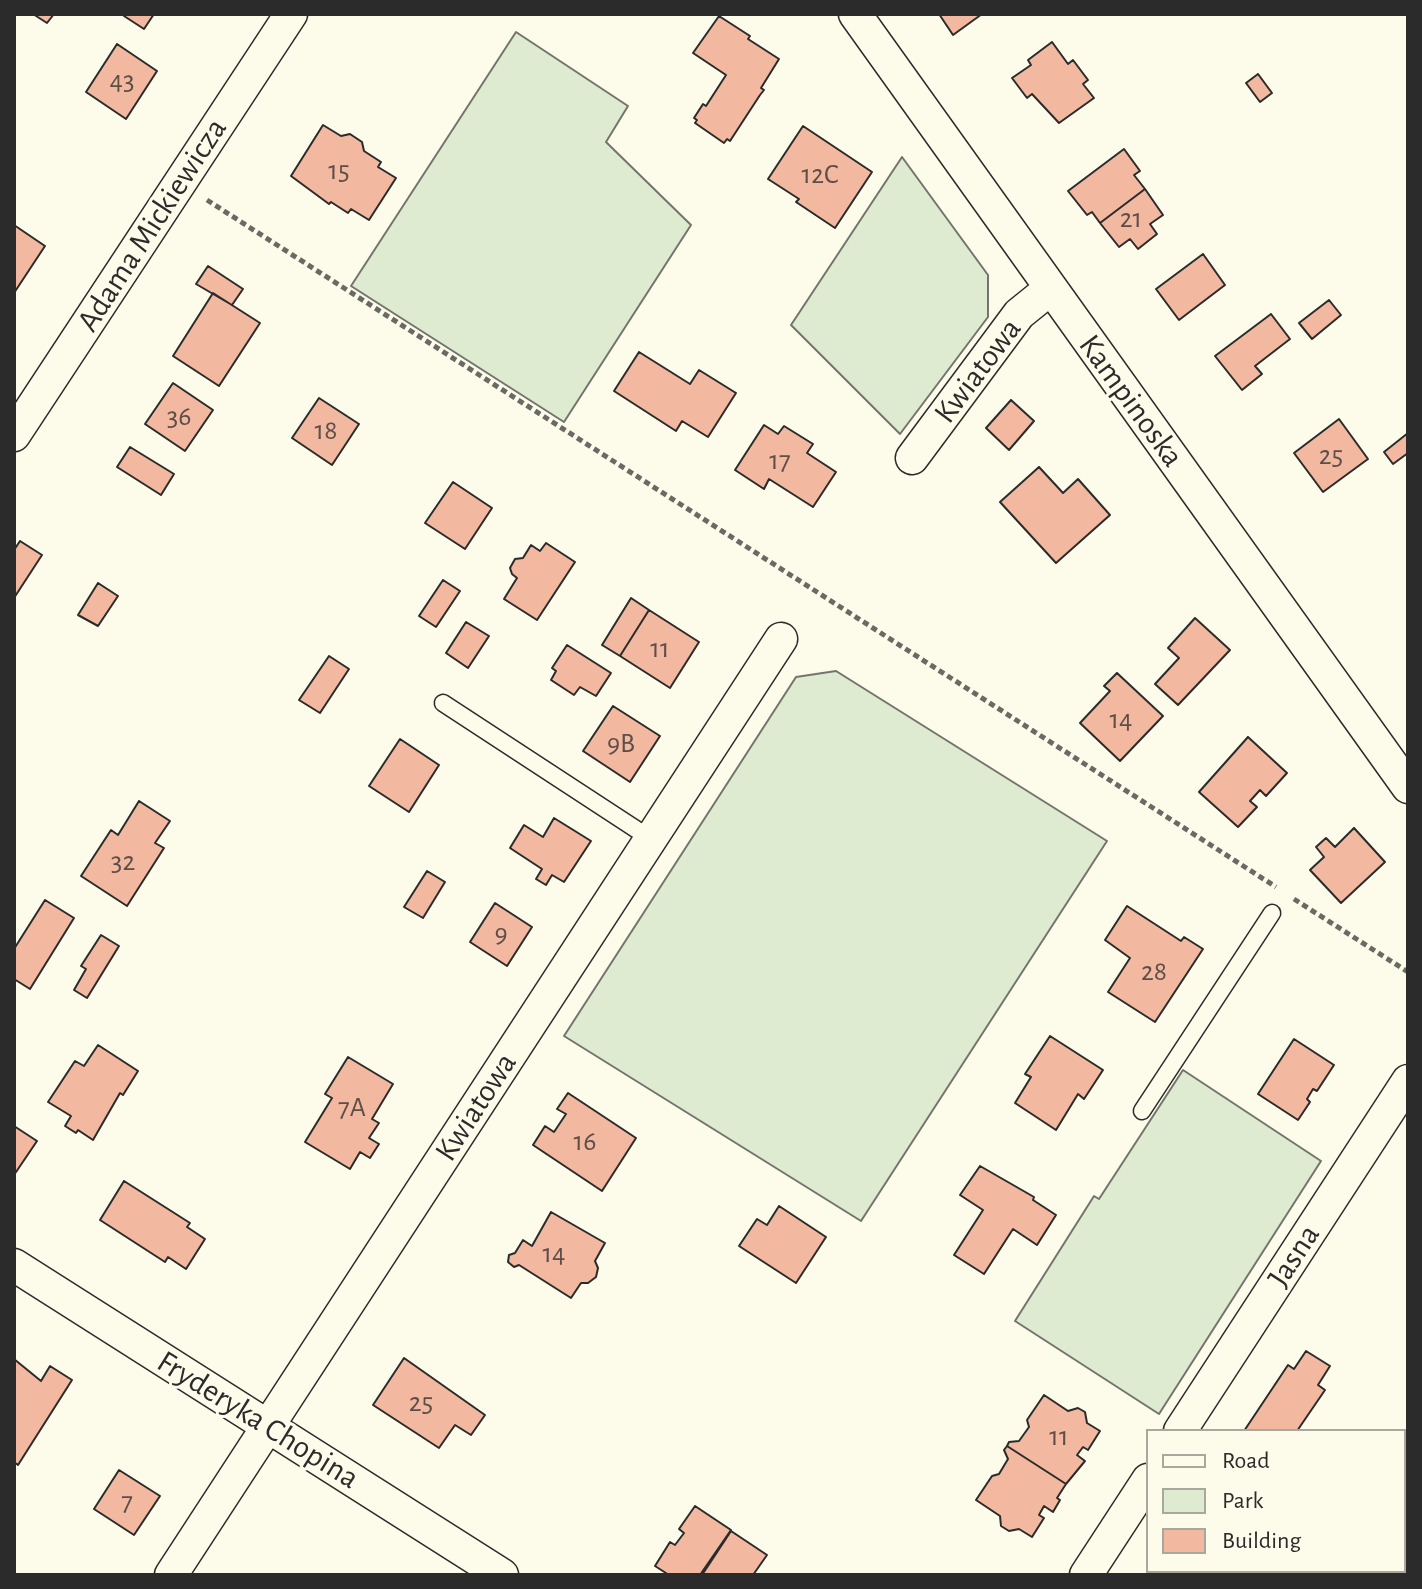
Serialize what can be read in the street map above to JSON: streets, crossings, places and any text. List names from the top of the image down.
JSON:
{
  "streets": {
    "street": [
      "Adama Mickiewicza",
      "Kwiatowa",
      "Kampinoska",
      "Jasna",
      "Fryderyka Chopina"
    ]
  },
  "crossings": [
    ["Kwiatowa", "Kampinoska"],
    ["Kwiatowa", "Fryderyka Chopina"]
  ],
  "house_numbers": [
    "43",
    "15",
    "12C",
    "21",
    "36",
    "18",
    "25",
    "17",
    "11",
    "14",
    "9B",
    "32",
    "9",
    "28",
    "7A",
    "16",
    "14",
    "25",
    "11",
    "7"
  ],
  "legend": ["Road", "Park", "Building"]
}
